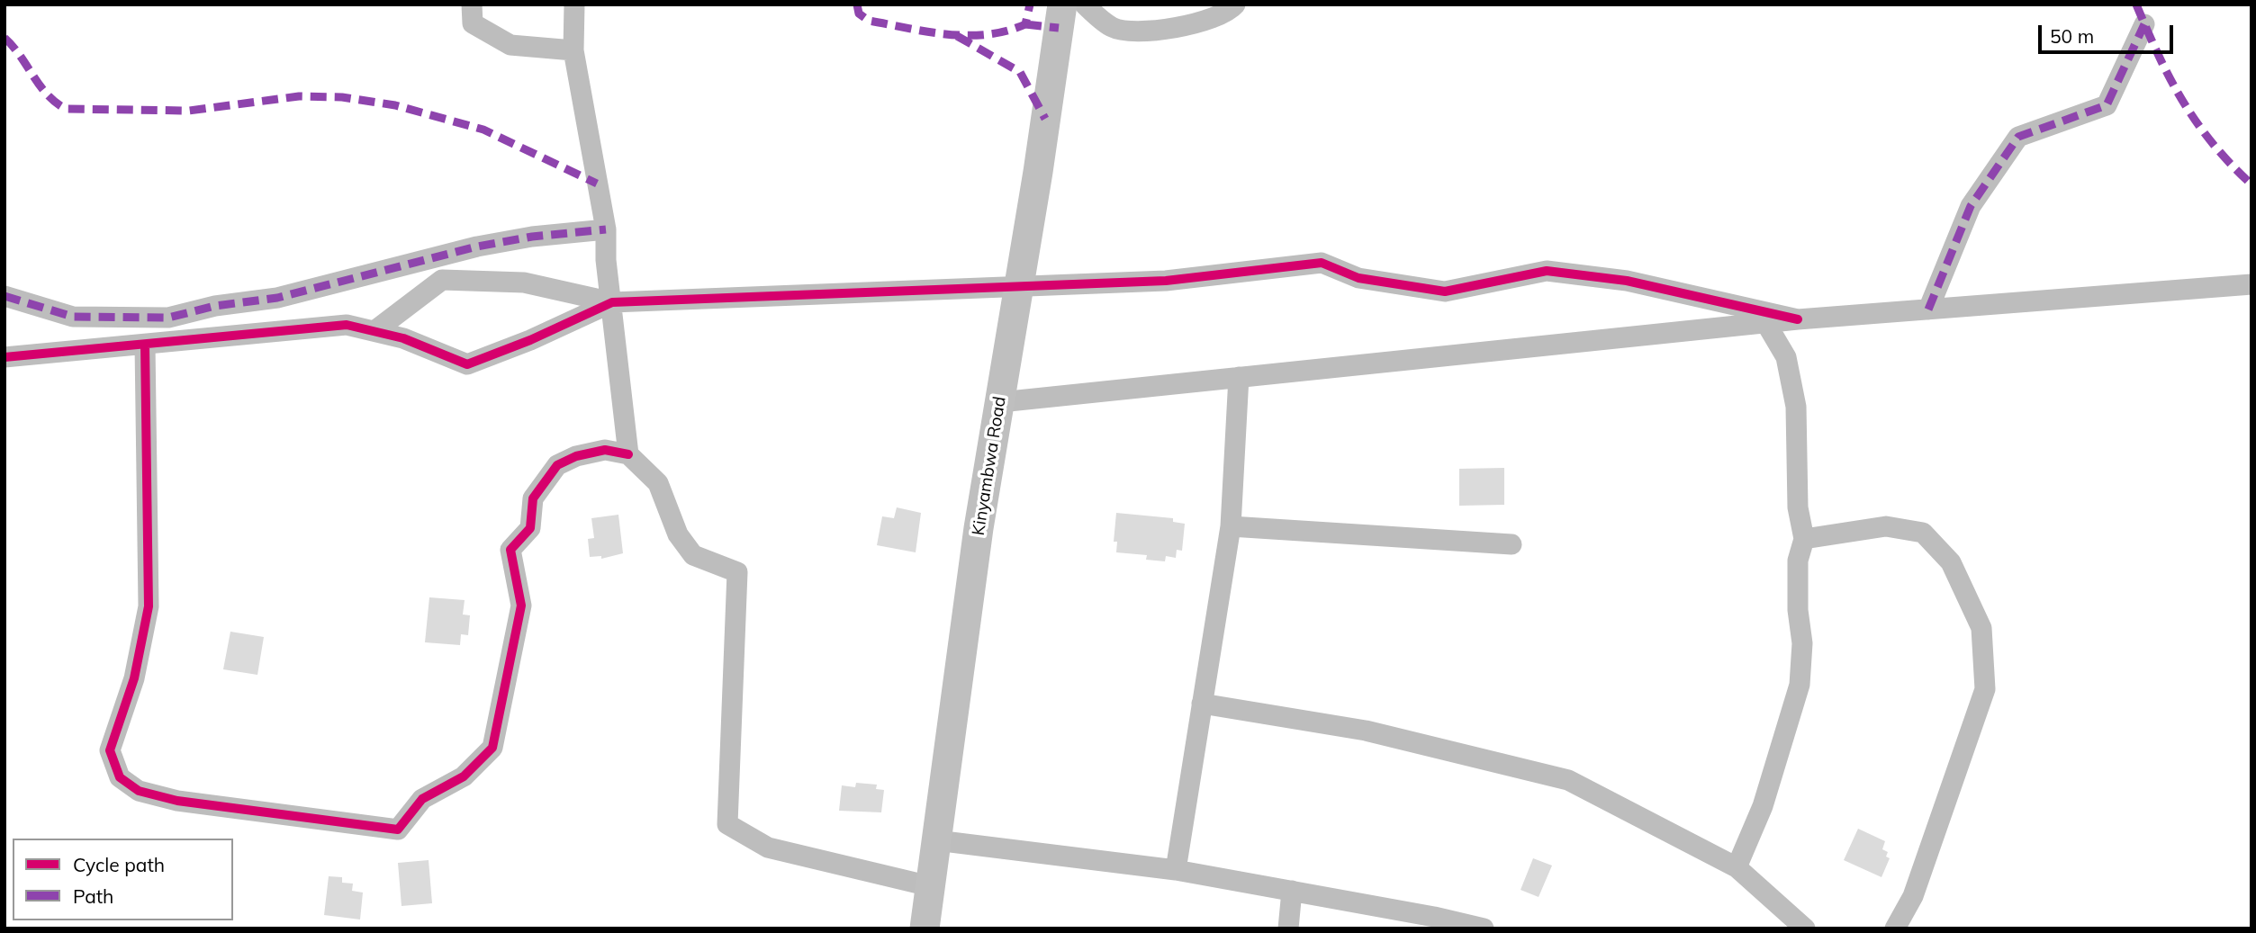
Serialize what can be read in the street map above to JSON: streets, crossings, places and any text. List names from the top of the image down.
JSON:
{
  "streets": {
    "street": ["Kinyambwa Road"]
  },
  "legend": ["Cycle path", "Path"],
  "scale_bar": "50 m"
}
